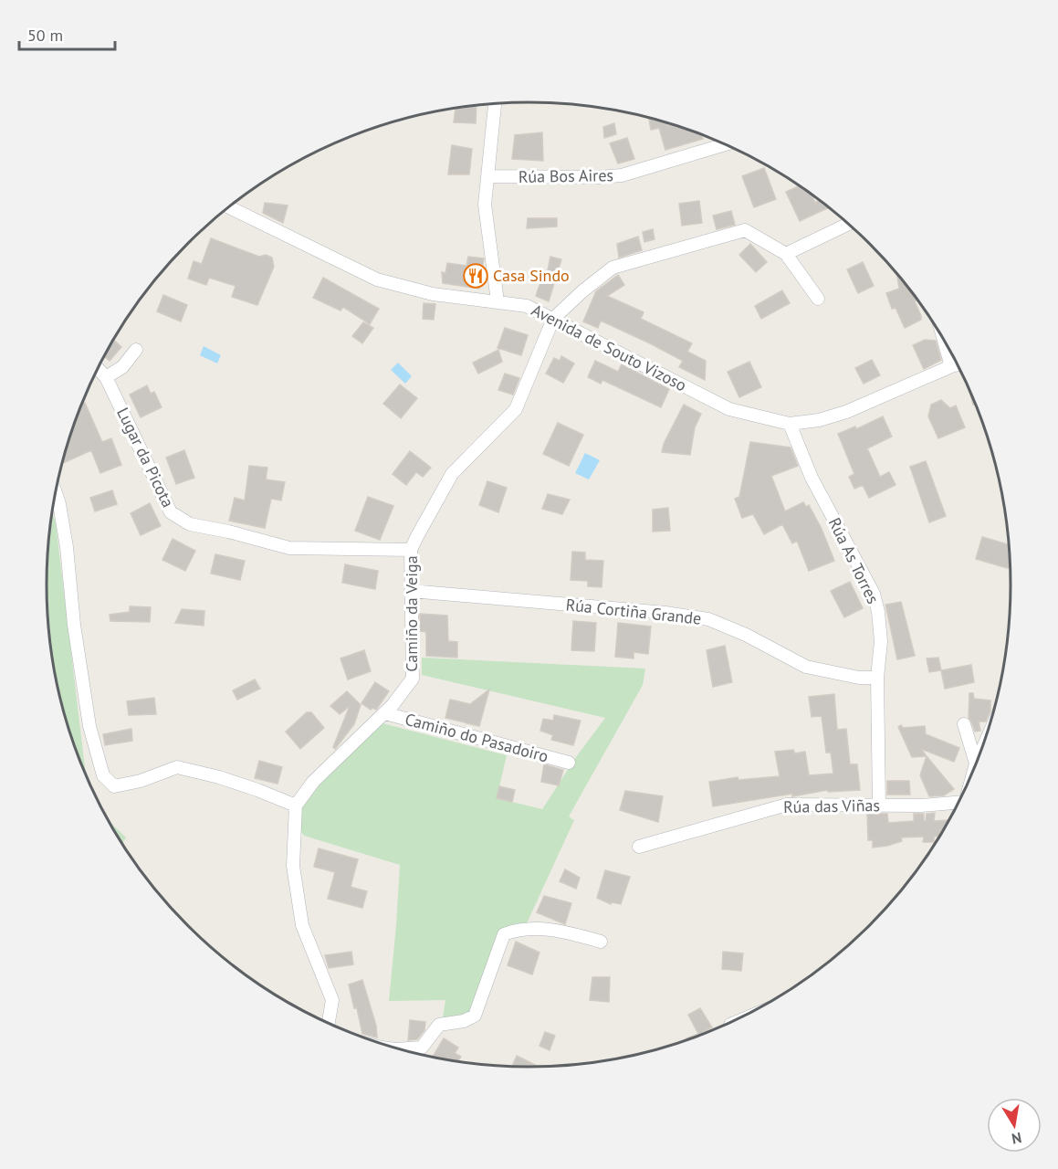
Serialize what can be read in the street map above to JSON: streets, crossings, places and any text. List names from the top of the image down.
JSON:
{
  "streets": {
    "street": [
      "Rúa Bos Aires",
      "Avenida de Souto Vizoso",
      "Lugar da Picota",
      "Rúa As Torres",
      "Rúa Cortiña Grande",
      "Camiño da Veiga",
      "Camiño do Pasadoiro",
      "Rúa das Viñas"
    ]
  },
  "crossings": [
    ["Avenida de Souto Vizoso", "Rúa As Torres"],
    ["Avenida de Souto Vizoso", "Camiño da Veiga"],
    ["Lugar da Picota", "Camiño da Veiga"],
    ["Rúa As Torres", "Rúa Cortiña Grande"],
    ["Rúa As Torres", "Rúa das Viñas"],
    ["Rúa Cortiña Grande", "Camiño da Veiga"],
    ["Camiño da Veiga", "Camiño do Pasadoiro"]
  ],
  "places": {
    "restaurant": ["Casa Sindo"]
  },
  "scale_bar": "50 m",
  "north": "bottom"
}
